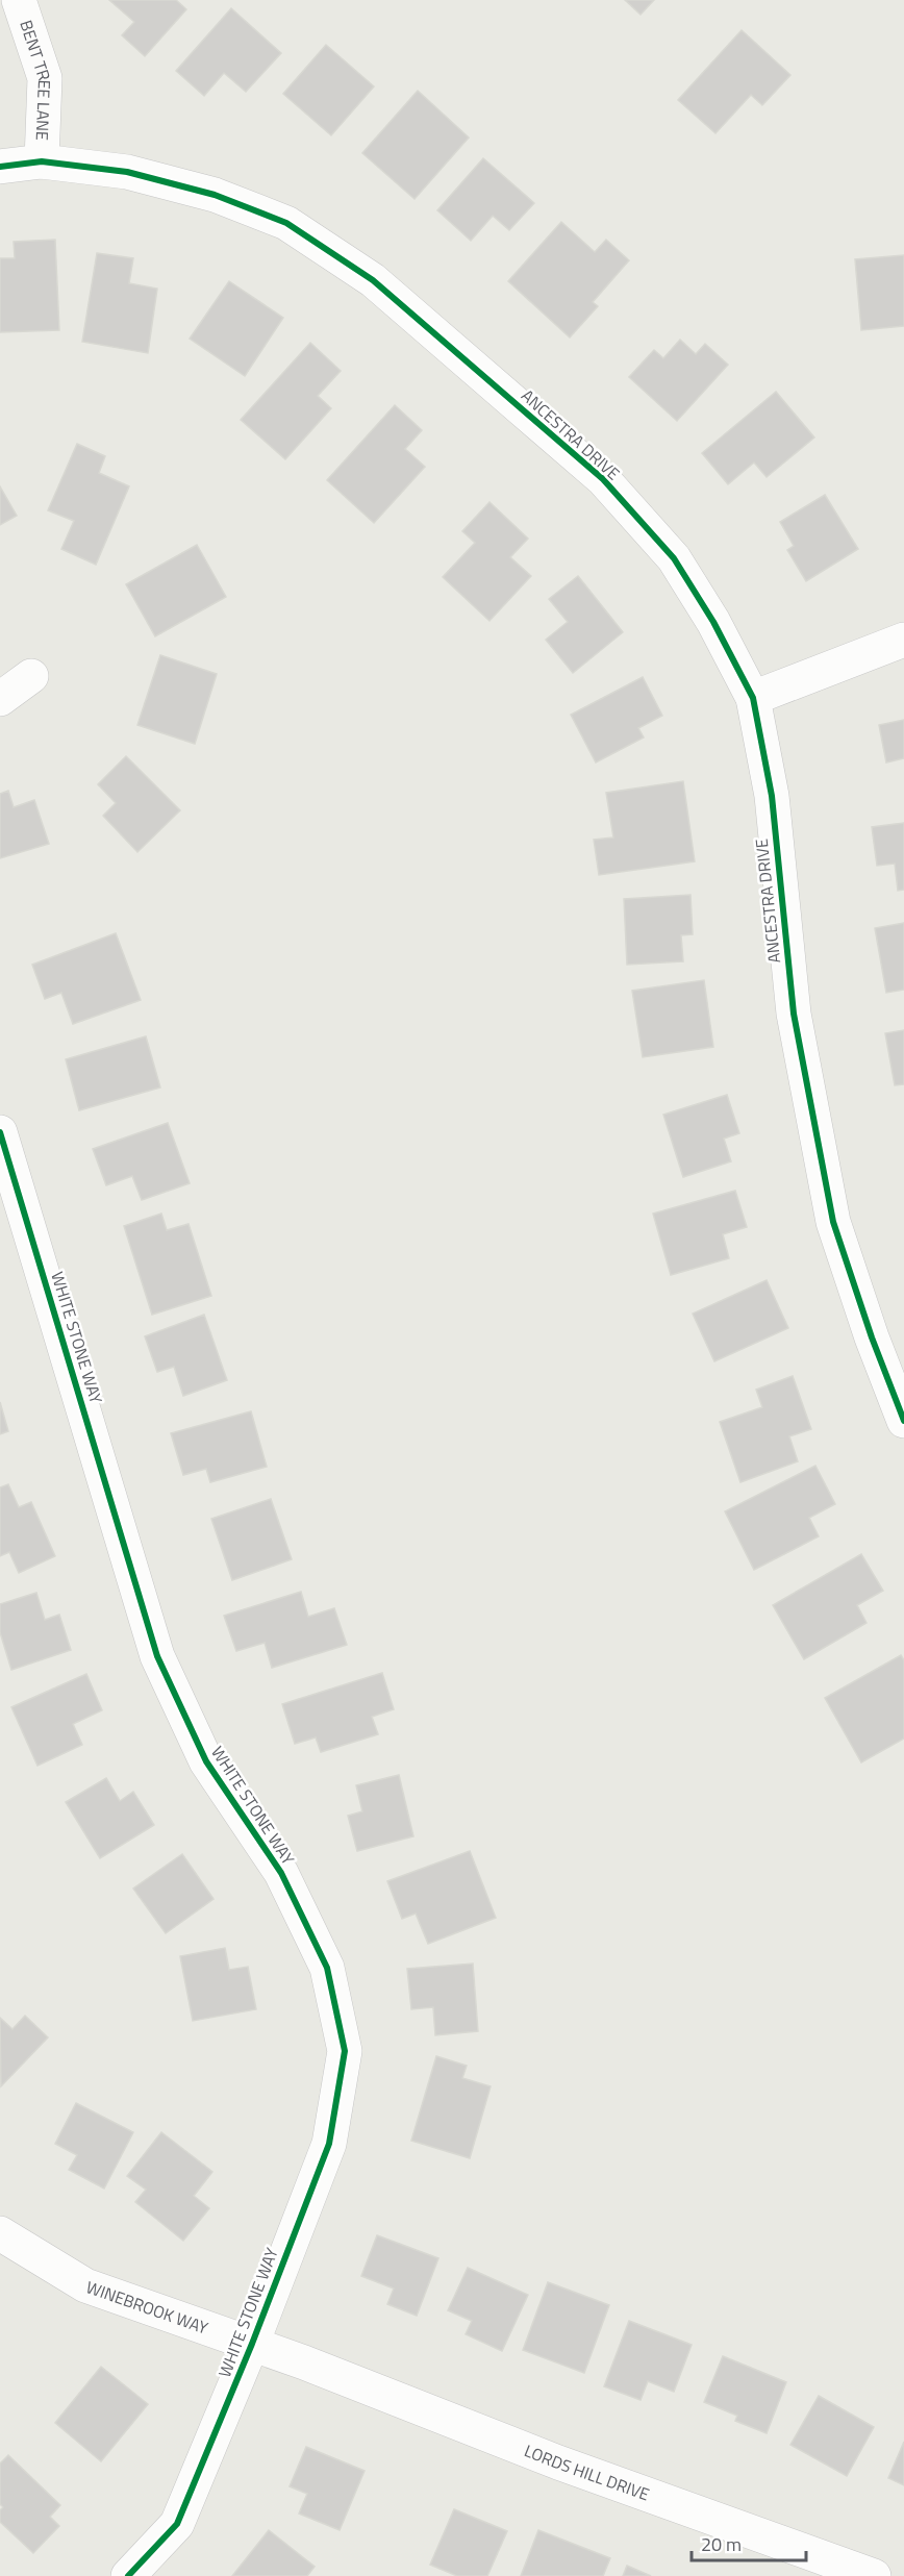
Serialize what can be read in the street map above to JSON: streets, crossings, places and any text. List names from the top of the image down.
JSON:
{
  "streets": {
    "street": [
      "BENT TREE LANE",
      "ANCESTRA DRIVE",
      "WHITE STONE WAY",
      "WINEBROOK WAY",
      "LORDS HILL DRIVE"
    ]
  },
  "crossings": [
    ["BENT TREE LANE", "ANCESTRA DRIVE"],
    ["WHITE STONE WAY", "WINEBROOK WAY"],
    ["WINEBROOK WAY", "LORDS HILL DRIVE"]
  ],
  "scale_bar": "20 m"
}
